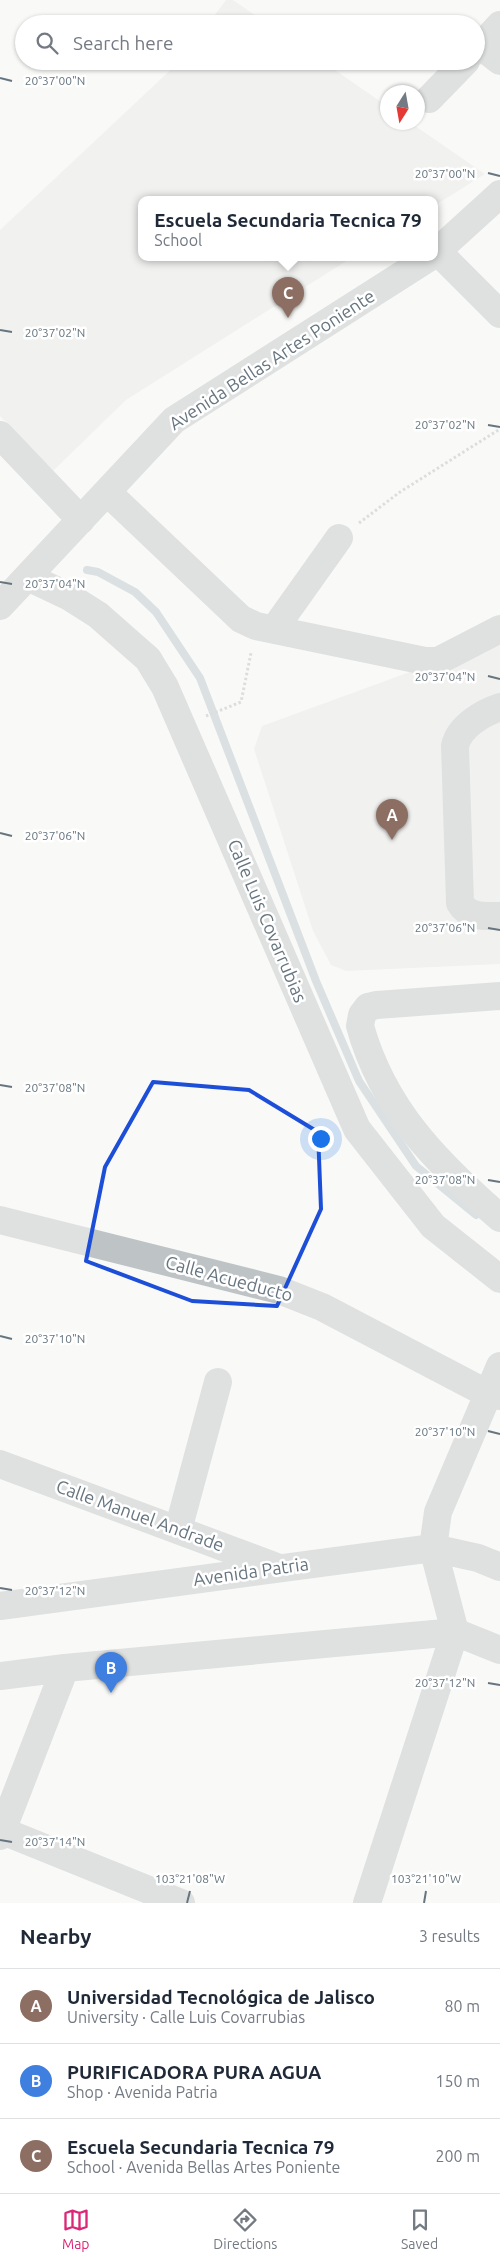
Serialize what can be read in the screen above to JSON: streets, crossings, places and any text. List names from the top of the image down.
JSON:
{
  "streets": {
    "street": [
      "Avenida Bellas Artes Poniente",
      "Calle Luis Covarrubias",
      "Calle Acueducto",
      "Calle Manuel Andrade",
      "Avenida Patria"
    ]
  },
  "crossings": [
    ["Avenida Bellas Artes Poniente", "Calle Luis Covarrubias"],
    ["Calle Manuel Andrade", "Avenida Patria"]
  ],
  "north": "bottom",
  "page": {
    "search": "Search here",
    "popup": ["Escuela Secundaria Tecnica 79", "School"],
    "pins": ["C", "A", "B"],
    "heading": ["Nearby", "3 results"],
    "list": [
      {
        "mark": "A",
        "name": "Universidad Tecnológica de Jalisco",
        "note": "University · Calle Luis Covarrubias",
        "value": "80 m"
      },
      {
        "mark": "B",
        "name": "PURIFICADORA PURA AGUA",
        "note": "Shop · Avenida Patria",
        "value": "150 m"
      },
      {
        "mark": "C",
        "name": "Escuela Secundaria Tecnica 79",
        "note": "School · Avenida Bellas Artes Poniente",
        "value": "200 m"
      }
    ],
    "nav": ["Map", "Directions", "Saved"]
  },
  "coordinates": [
    "20°37'00\"N",
    "20°37'02\"N",
    "20°37'04\"N",
    "20°37'06\"N",
    "20°37'08\"N",
    "20°37'10\"N",
    "20°37'12\"N",
    "20°37'14\"N",
    "103°21'08\"W",
    "103°21'10\"W"
  ]
}
